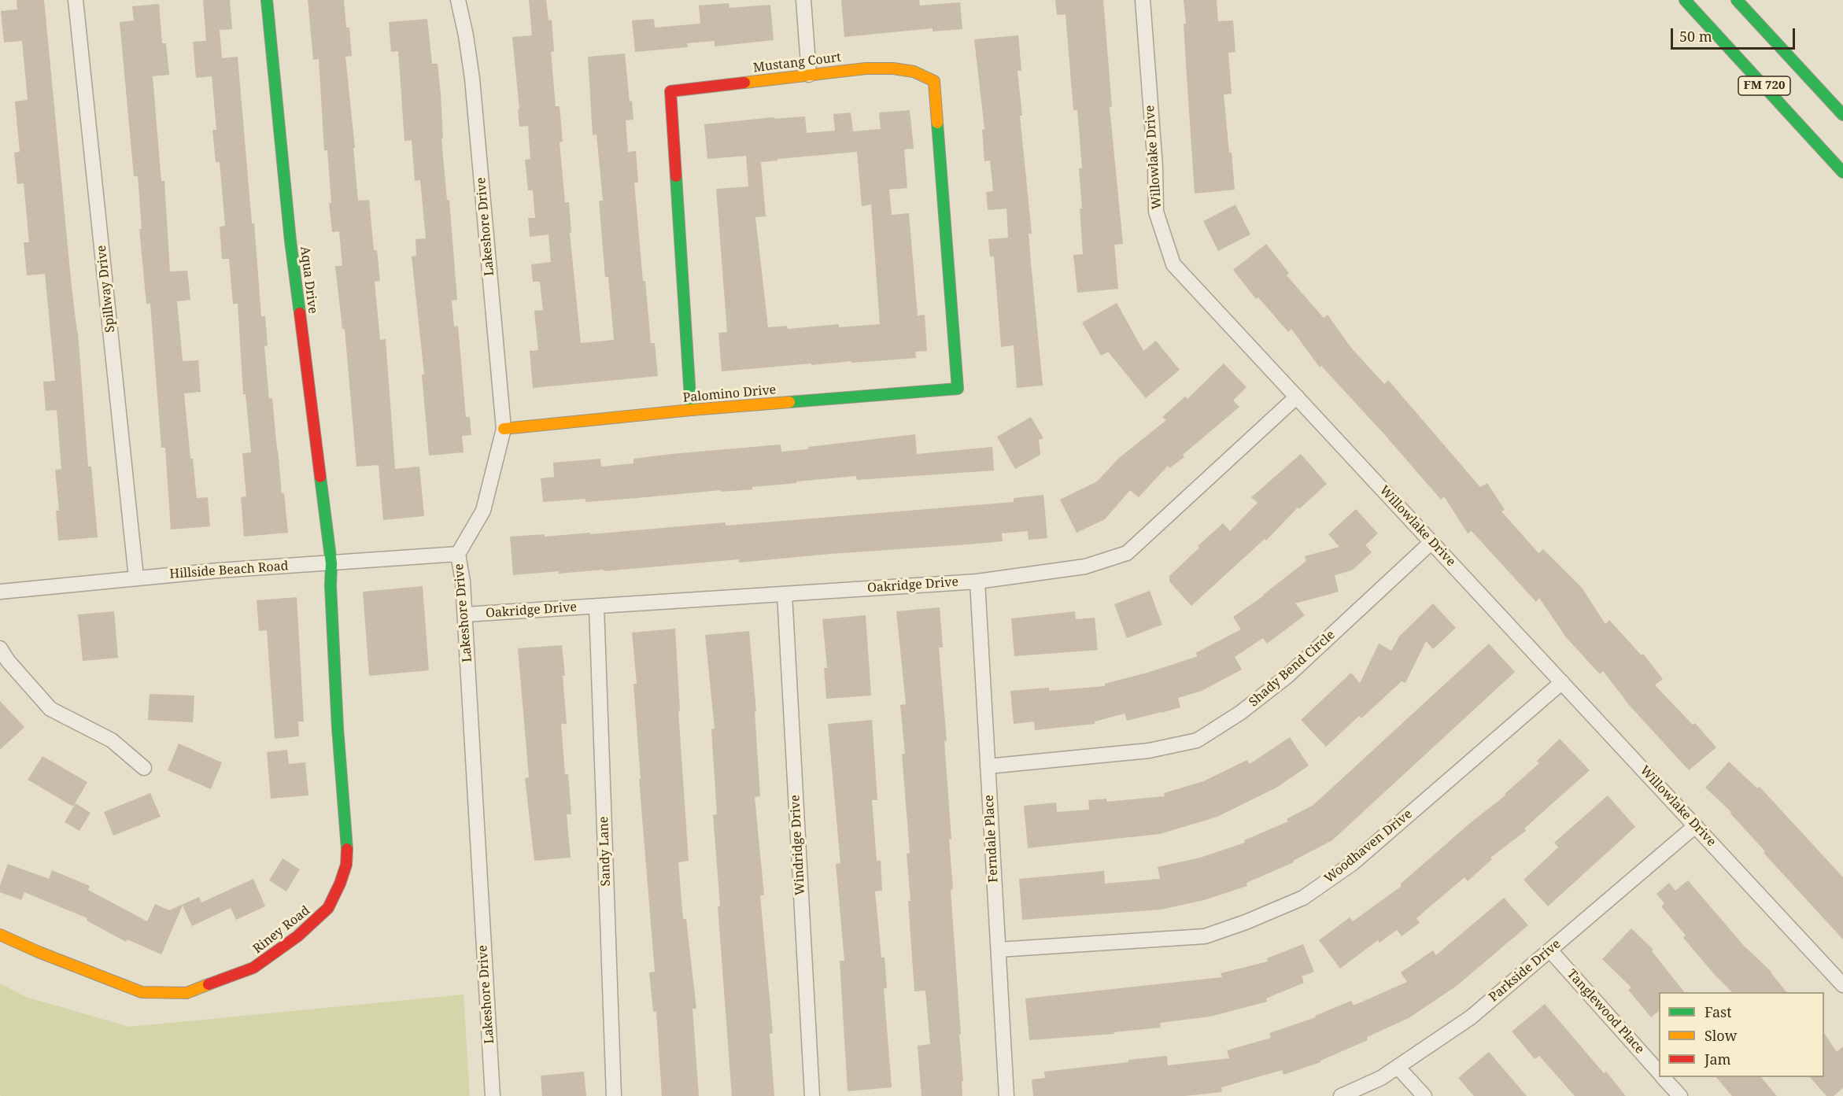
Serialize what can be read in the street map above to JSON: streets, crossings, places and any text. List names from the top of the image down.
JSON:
{
  "streets": {
    "street": [
      "Mustang Court",
      "FM 720",
      "Willowlake Drive",
      "Lakeshore Drive",
      "Aqua Drive",
      "Spillway Drive",
      "Palomino Drive",
      "Hillside Beach Road",
      "Oakridge Drive",
      "Shady Bend Circle",
      "Ferndale Place",
      "Windridge Drive",
      "Woodhaven Drive",
      "Sandy Lane",
      "Riney Road",
      "Parkside Drive",
      "Tanglewood Place"
    ]
  },
  "crossings": [
    ["Mustang Court", "Palomino Drive"],
    ["Willowlake Drive", "Oakridge Drive"],
    ["Willowlake Drive", "Shady Bend Circle"],
    ["Willowlake Drive", "Woodhaven Drive"],
    ["Willowlake Drive", "Parkside Drive"],
    ["Lakeshore Drive", "Palomino Drive"],
    ["Lakeshore Drive", "Hillside Beach Road"],
    ["Lakeshore Drive", "Oakridge Drive"],
    ["Aqua Drive", "Hillside Beach Road"],
    ["Aqua Drive", "Riney Road"],
    ["Spillway Drive", "Hillside Beach Road"],
    ["Hillside Beach Road", "Riney Road"],
    ["Oakridge Drive", "Ferndale Place"],
    ["Oakridge Drive", "Windridge Drive"],
    ["Oakridge Drive", "Sandy Lane"],
    ["Shady Bend Circle", "Ferndale Place"],
    ["Ferndale Place", "Woodhaven Drive"],
    ["Parkside Drive", "Tanglewood Place"]
  ],
  "legend": ["Fast", "Slow", "Jam"],
  "scale_bar": "50 m"
}
